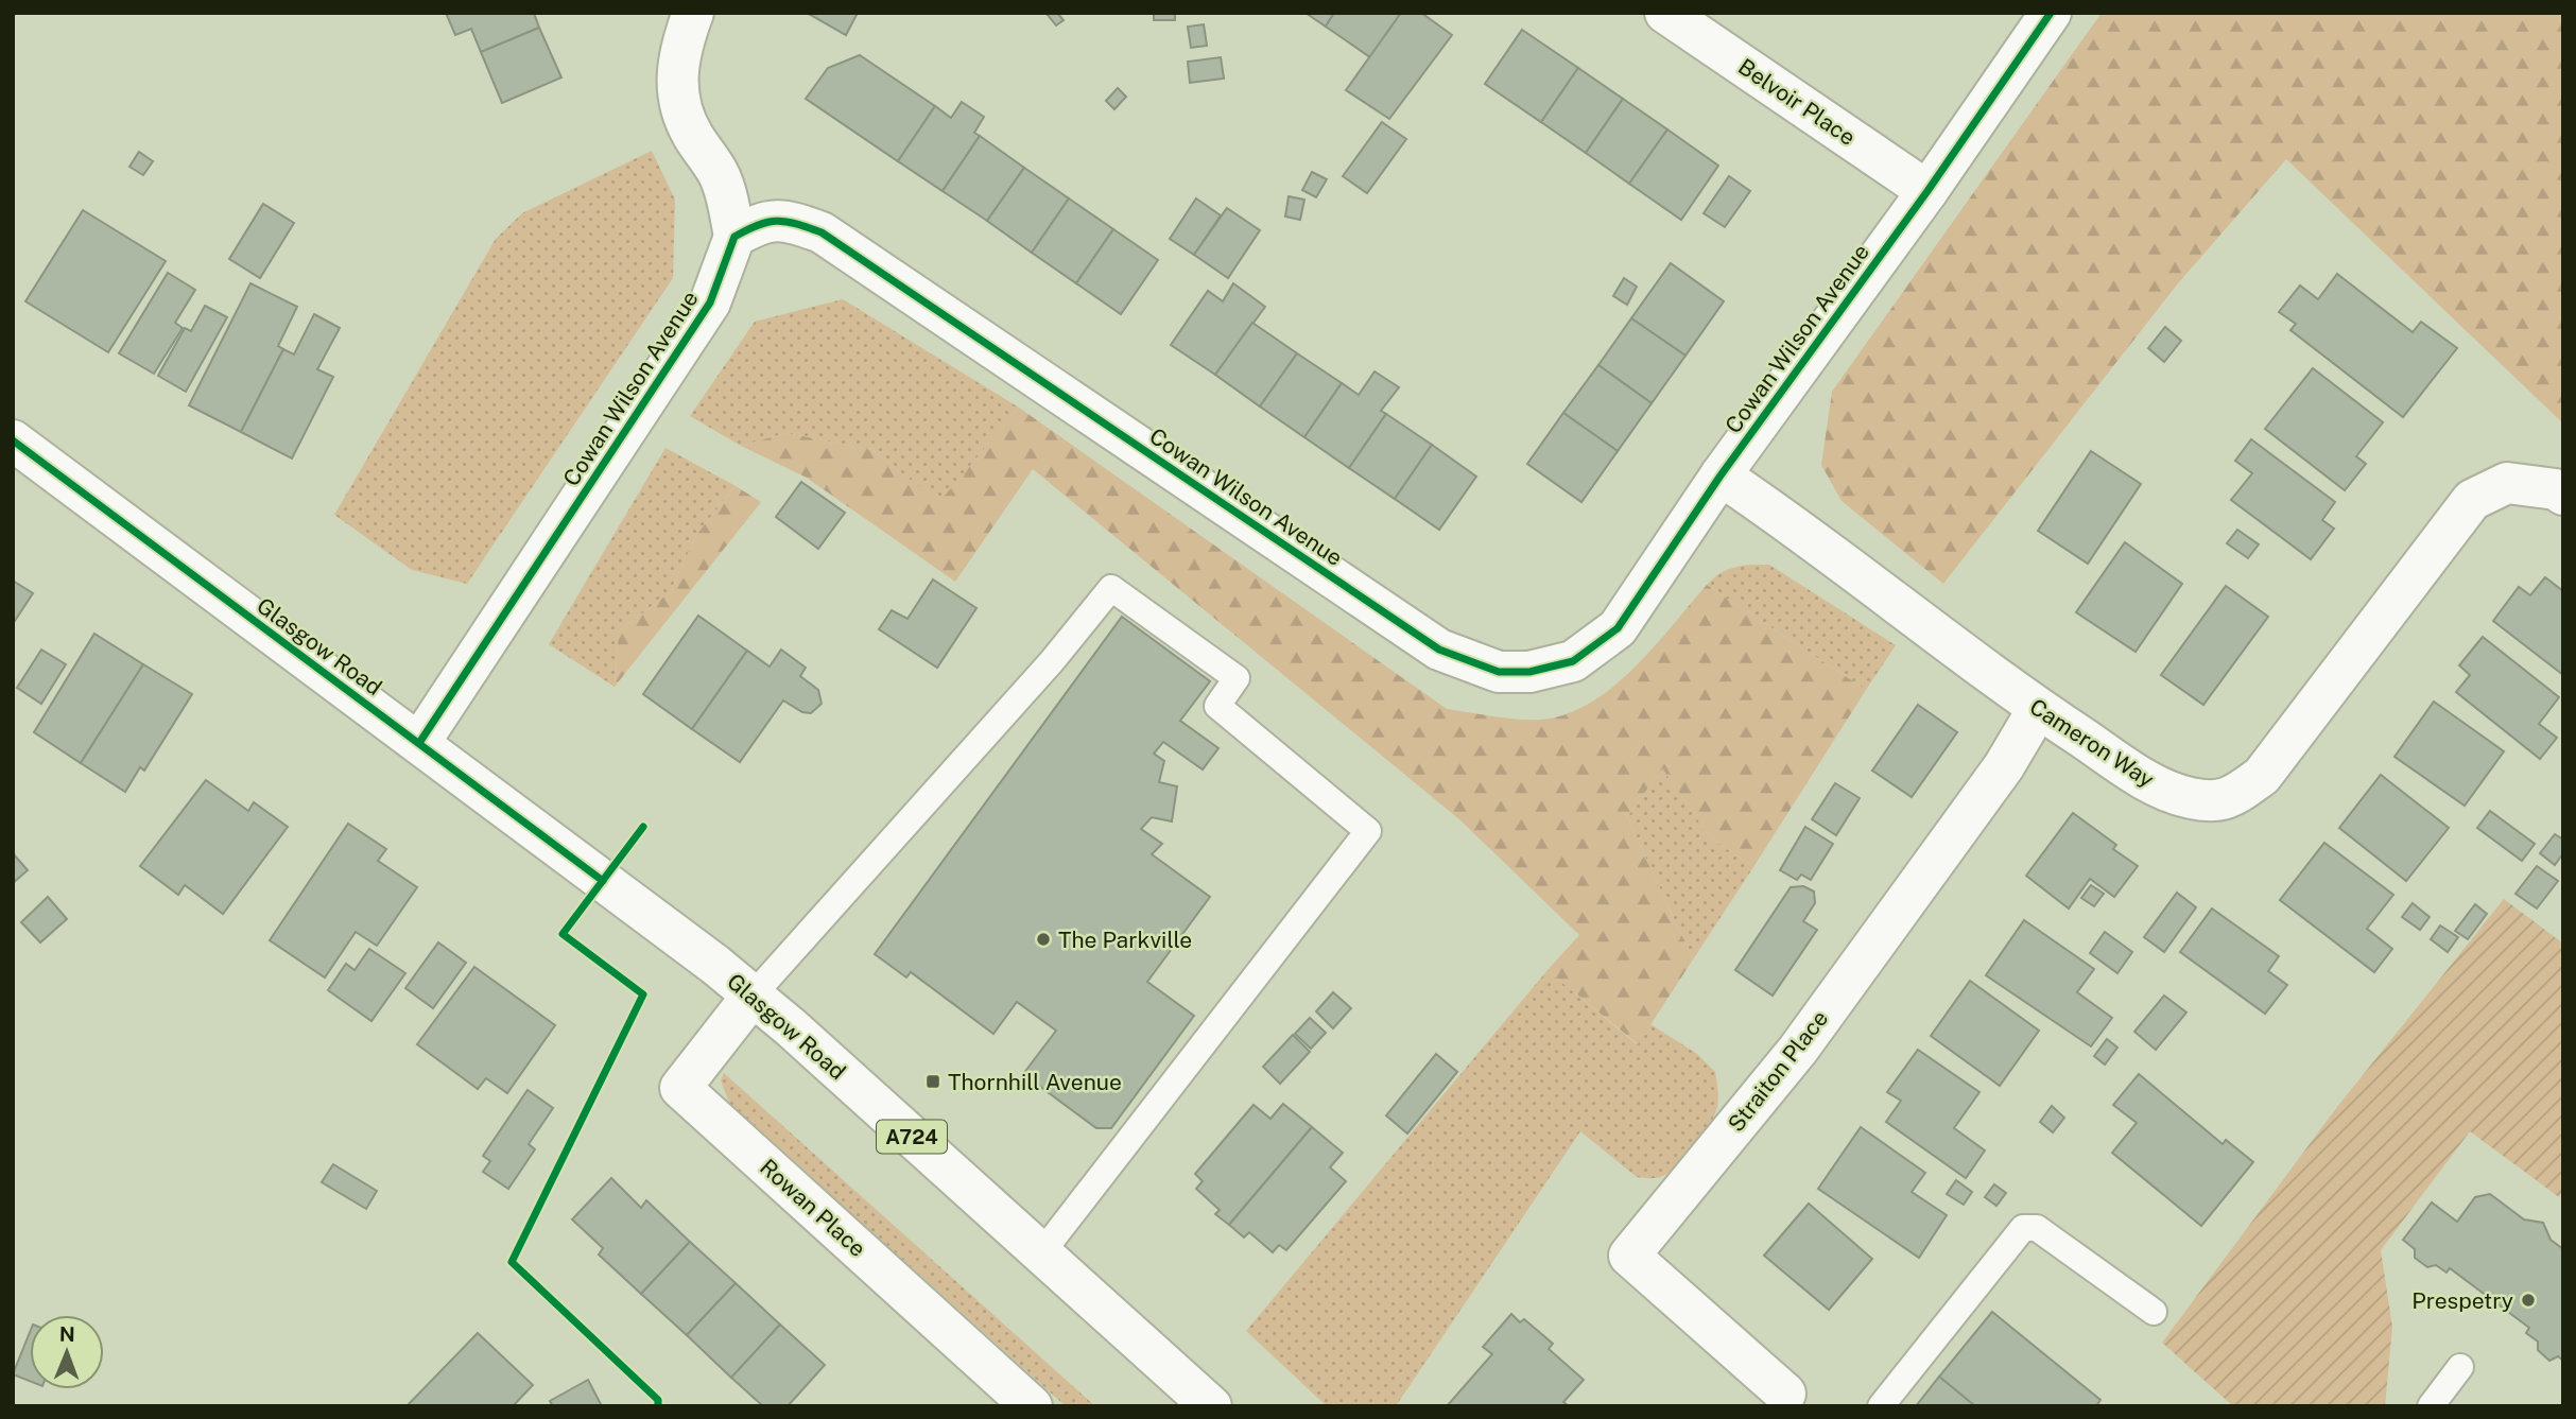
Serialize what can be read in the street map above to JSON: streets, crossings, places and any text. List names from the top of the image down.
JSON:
{
  "streets": {
    "street": [
      "Belvoir Place",
      "Cowan Wilson Avenue",
      "Glasgow Road",
      "Cameron Way",
      "Straiton Place",
      "A724",
      "Rowan Place"
    ]
  },
  "crossings": [
    ["Belvoir Place", "Cowan Wilson Avenue"],
    ["Cowan Wilson Avenue", "Glasgow Road"],
    ["Cowan Wilson Avenue", "Cameron Way"],
    ["Glasgow Road", "Rowan Place"],
    ["Cameron Way", "Straiton Place"]
  ],
  "places": {
    "other": ["The Parkville", "Prespetry"],
    "transit": ["Thornhill Avenue"]
  },
  "north": "top"
}
